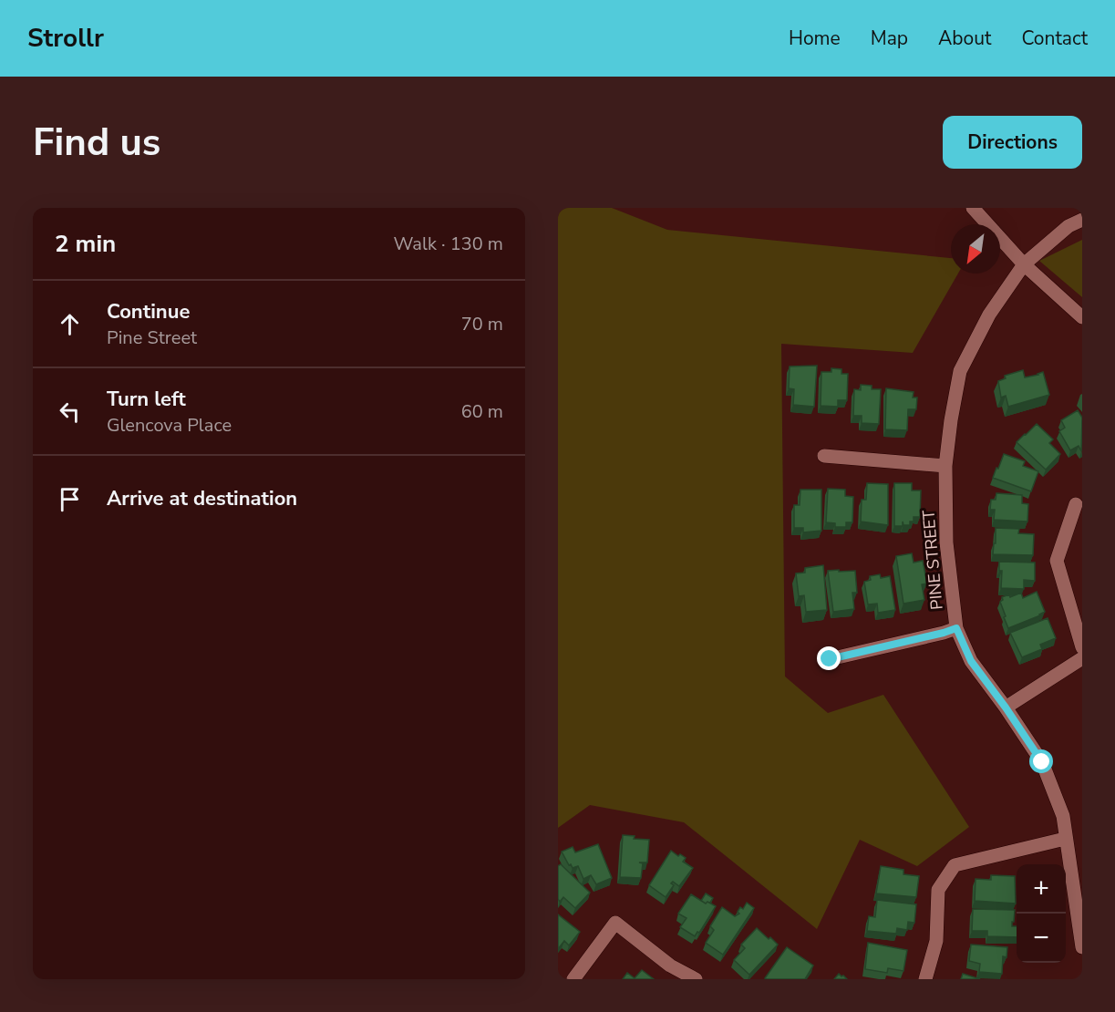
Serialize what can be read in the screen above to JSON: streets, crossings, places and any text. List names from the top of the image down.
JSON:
{
  "streets": {
    "street": ["PINE STREET"]
  },
  "north": "bottom left",
  "page": {
    "header": "Strollr",
    "nav": [
      "Home",
      "Map",
      "About",
      "Contact"
    ],
    "buttons": "Directions",
    "title": "Find us",
    "heading": ["2 min", "Walk · 130 m"],
    "list": [
      ["Continue", "Pine Street", "70 m"],
      ["Turn left", "Glencova Place", "60 m"],
      "Arrive at destination"
    ],
    "map_buttons": ["+", "−"]
  }
}
